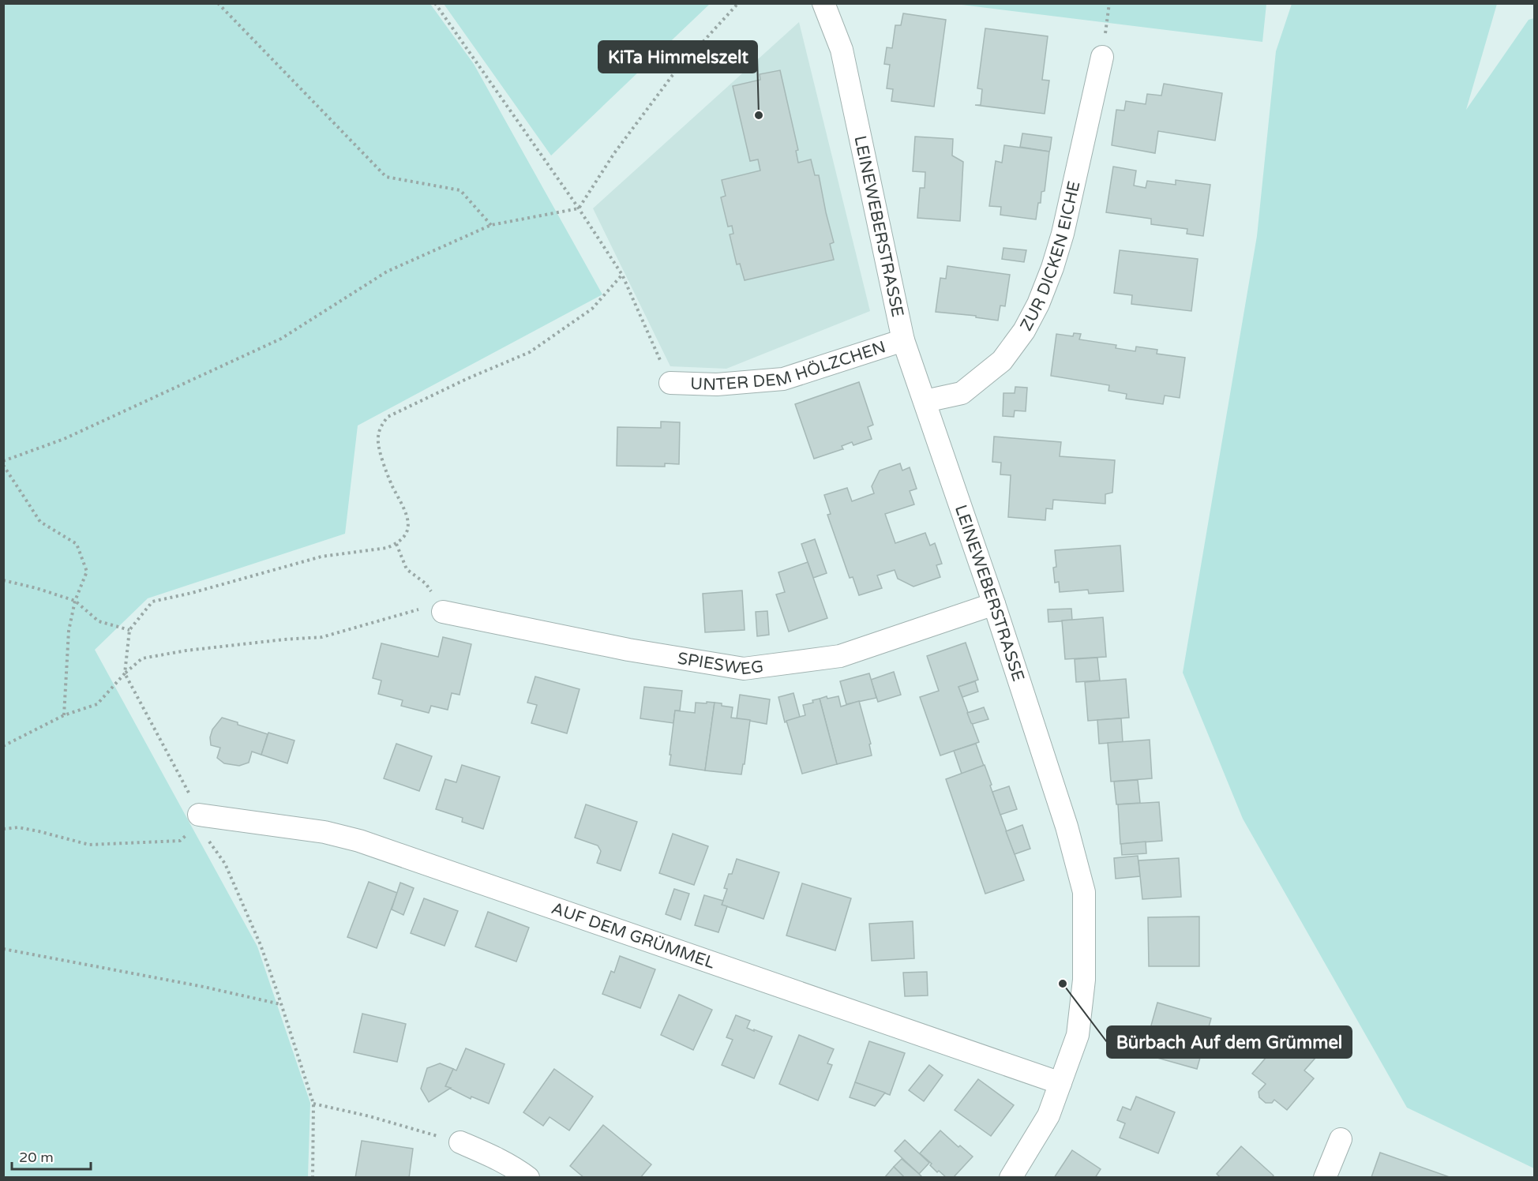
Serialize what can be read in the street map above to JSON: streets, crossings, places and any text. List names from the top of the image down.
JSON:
{
  "streets": {
    "street": [
      "LEINEWEBERSTRASSE",
      "ZUR DICKEN EICHE",
      "UNTER DEM HÖLZCHEN",
      "SPIESWEG",
      "AUF DEM GRÜMMEL"
    ]
  },
  "crossings": [
    ["LEINEWEBERSTRASSE", "ZUR DICKEN EICHE"],
    ["LEINEWEBERSTRASSE", "UNTER DEM HÖLZCHEN"],
    ["LEINEWEBERSTRASSE", "SPIESWEG"],
    ["LEINEWEBERSTRASSE", "AUF DEM GRÜMMEL"]
  ],
  "places": ["KiTa Himmelszelt", "Bürbach Auf dem Grümmel"],
  "scale_bar": "20 m"
}
